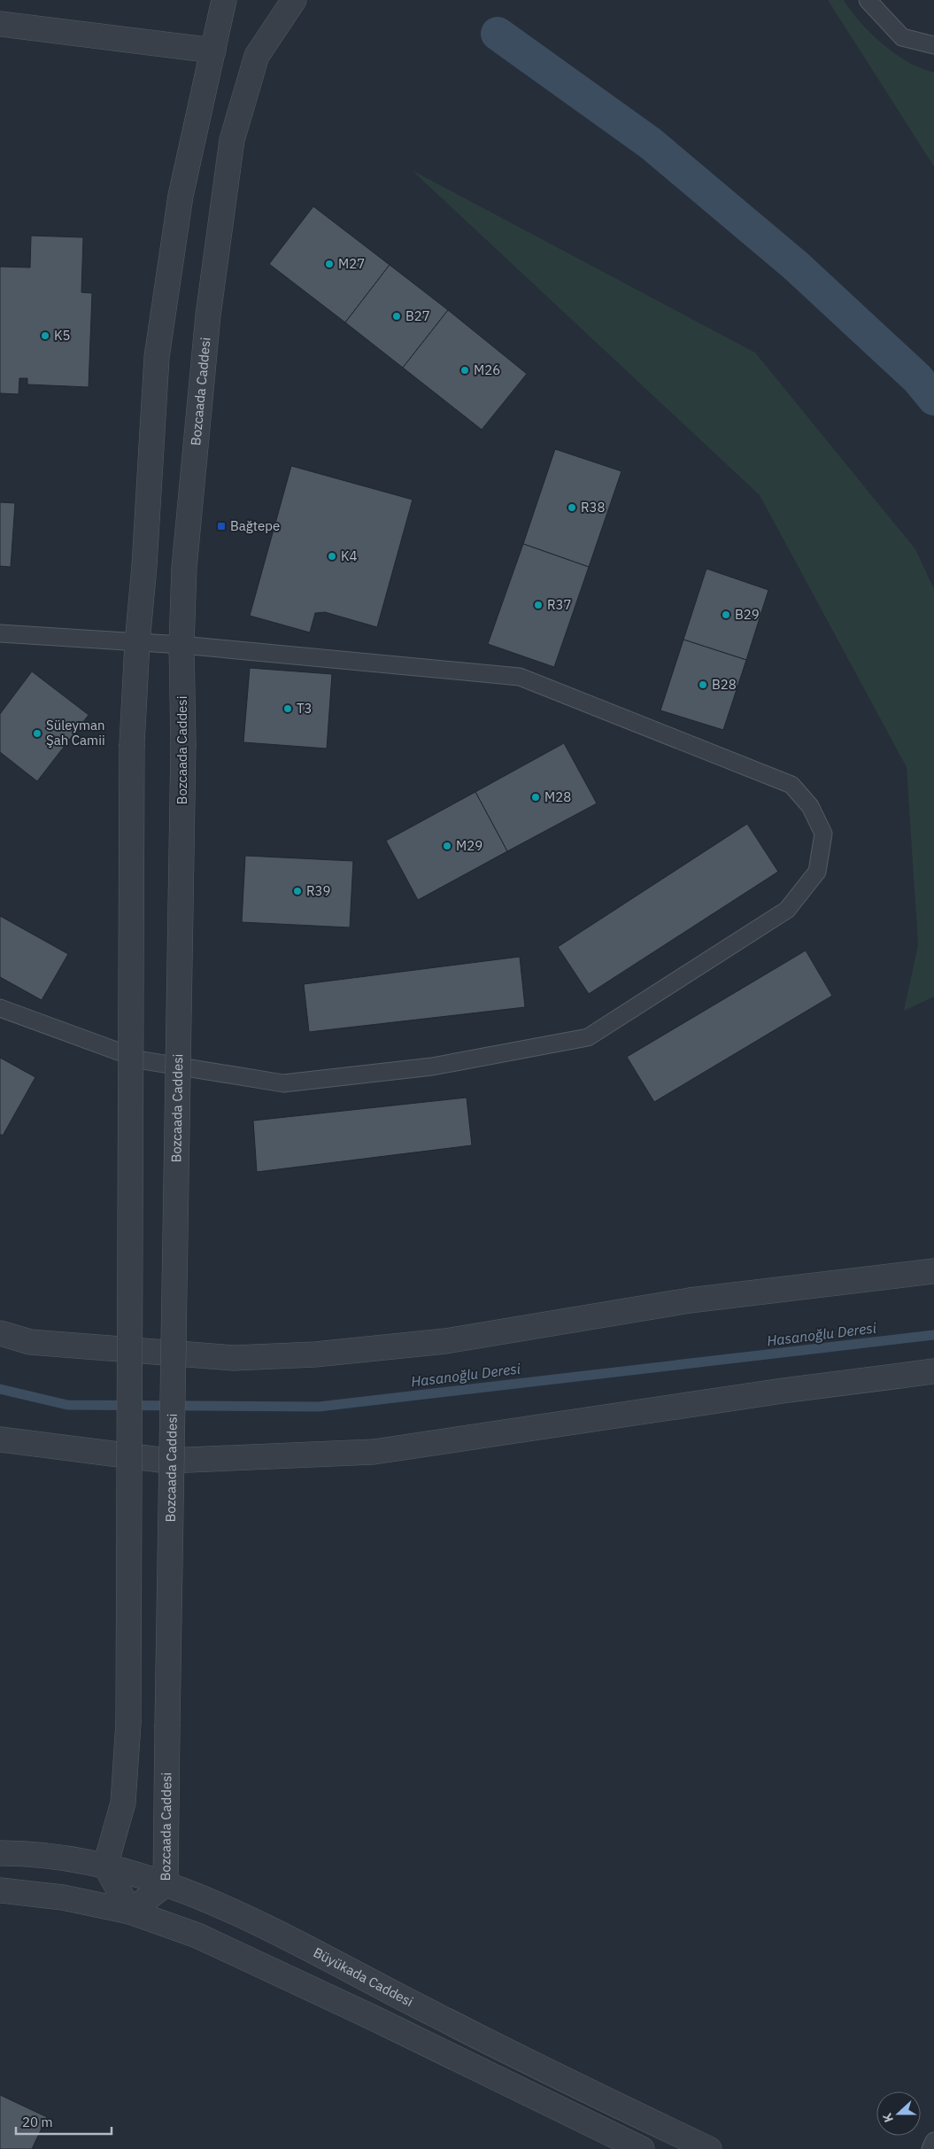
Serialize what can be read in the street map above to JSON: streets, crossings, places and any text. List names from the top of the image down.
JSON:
{
  "streets": {
    "street": ["Bozcaada Caddesi", "Büyükada Caddesi"]
  },
  "crossings": [
    ["Bozcaada Caddesi", "Büyükada Caddesi"]
  ],
  "water": ["Hasanoğlu Deresi"],
  "places": {
    "other": [
      "M27",
      "B27",
      "K5",
      "M26",
      "R38",
      "K4",
      "R37",
      "B29",
      "B28",
      "T3",
      "Süleyman Şah Camii",
      "M28",
      "M29",
      "R39"
    ],
    "transit": ["Bağtepe"]
  },
  "scale_bar": "20 m",
  "north": "left"
}
